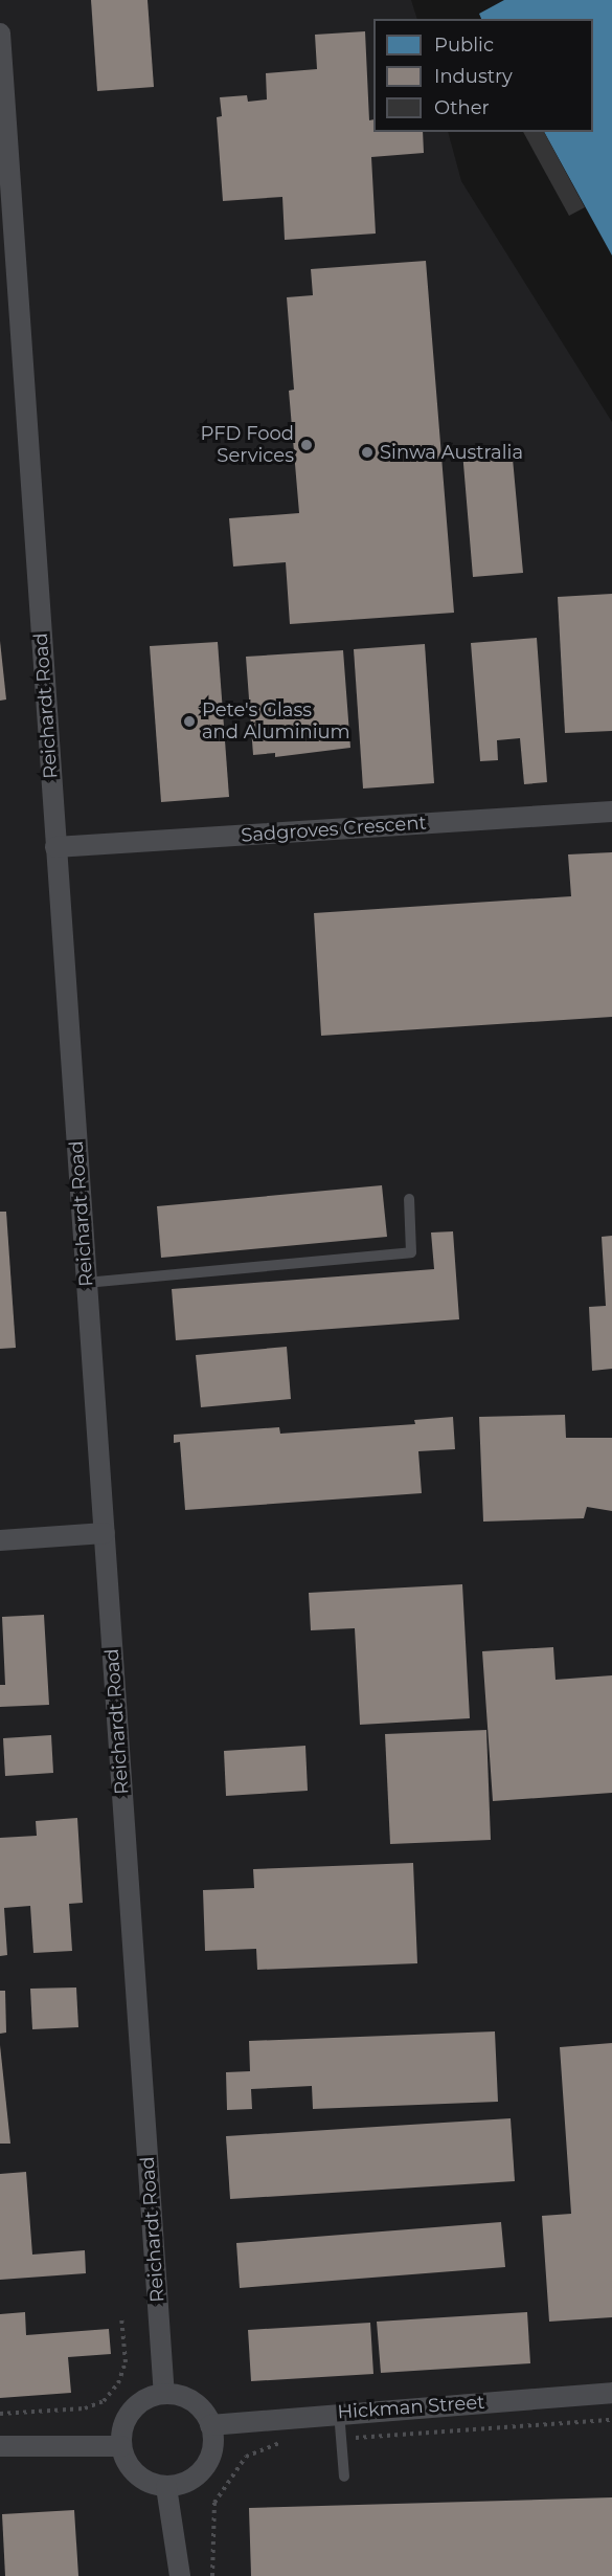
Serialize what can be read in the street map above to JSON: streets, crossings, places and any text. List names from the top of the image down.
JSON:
{
  "streets": {
    "street": ["Reichardt Road", "Sadgroves Crescent", "Hickman Street"]
  },
  "crossings": [
    ["Reichardt Road", "Sadgroves Crescent"],
    ["Reichardt Road", "Hickman Street"]
  ],
  "places": ["PFD Food Services", "Sinwa Australia", "Pete's Glass and Aluminium"],
  "legend": ["Public", "Industry", "Other"]
}
